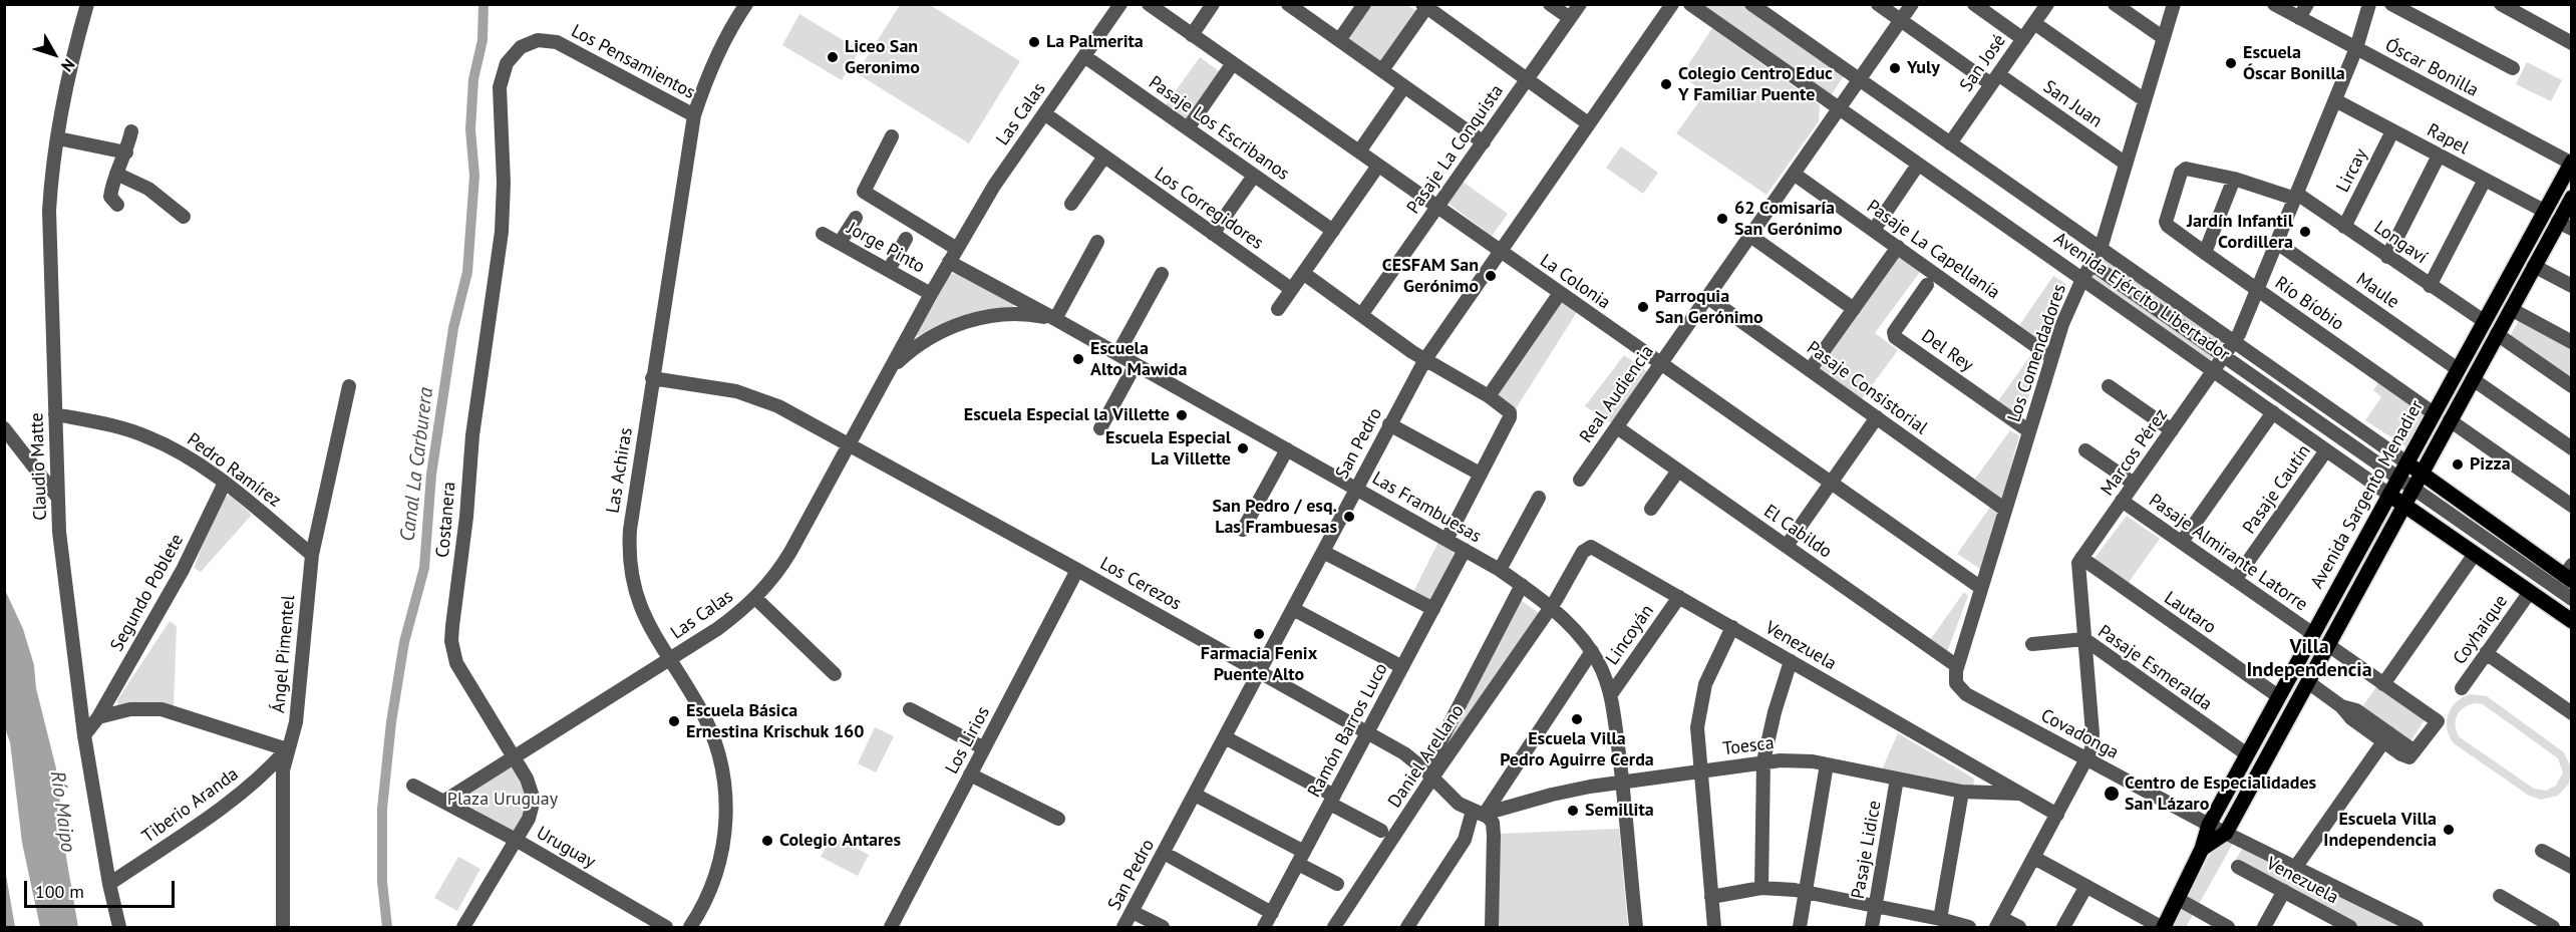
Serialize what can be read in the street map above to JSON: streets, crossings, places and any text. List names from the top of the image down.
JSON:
{
  "streets": {
    "main road": ["Avenida Ejército Libertador", "Avenida Sargento Menadier"],
    "street": [
      "Los Pensamientos",
      "San José",
      "Óscar Bonilla",
      "San Juan",
      "Las Calas",
      "Pasaje Los Escribanos",
      "Rapel",
      "Pasaje La Conquista",
      "Lircay",
      "Los Corregidores",
      "Longaví",
      "Jorge Pinto",
      "Pasaje La Capellanía",
      "La Colonia",
      "Maule",
      "Río Bíobio",
      "Del Rey",
      "Los Comendadores",
      "Pasaje Consistorial",
      "Real Audiencia",
      "San Pedro",
      "Marcos Pérez",
      "Claudio Matte",
      "Pedro Ramírez",
      "Las Achiras",
      "Pasaje Cautín",
      "Las Frambuesas",
      "Costanera",
      "El Cabildo",
      "Pasaje Almirante Latorre",
      "Los Cerezos",
      "Segundo Poblete",
      "Lautaro",
      "Coyhaique",
      "Lincoyán",
      "Venezuela",
      "Ángel Pimentel",
      "Pasaje Esmeralda",
      "Ramón Barros Luco",
      "Covadonga",
      "Los Lirios",
      "Toesca",
      "Daniel Arellano",
      "Tiberio Aranda",
      "Uruguay",
      "Pasaje Lidice"
    ]
  },
  "crossings": [
    ["Los Pensamientos", "Las Achiras"],
    ["Los Pensamientos", "Costanera"],
    ["San José", "San Juan"],
    ["San José", "Avenida Ejército Libertador"],
    ["Óscar Bonilla", "Marcos Pérez"],
    ["Óscar Bonilla", "Avenida Sargento Menadier"],
    ["San Juan", "Los Comendadores"],
    ["San Juan", "Real Audiencia"],
    ["Las Calas", "Pasaje Los Escribanos"],
    ["Las Calas", "Los Corregidores"],
    ["Las Calas", "Jorge Pinto"],
    ["Las Calas", "Las Achiras"],
    ["Las Calas", "Las Frambuesas"],
    ["Las Calas", "Costanera"],
    ["Las Calas", "Los Cerezos"],
    ["Las Calas", "Uruguay"],
    ["Rapel", "Lircay"],
    ["Rapel", "Marcos Pérez"],
    ["Rapel", "Avenida Sargento Menadier"],
    ["Pasaje La Conquista", "La Colonia"],
    ["Lircay", "Longaví"],
    ["Longaví", "Río Bíobio"],
    ["Longaví", "Marcos Pérez"],
    ["Longaví", "Avenida Sargento Menadier"],
    ["Pasaje La Capellanía", "Los Comendadores"],
    ["Pasaje La Capellanía", "Real Audiencia"],
    ["La Colonia", "Los Comendadores"],
    ["La Colonia", "Real Audiencia"],
    ["La Colonia", "San Pedro"],
    ["Maule", "Marcos Pérez"],
    ["Maule", "Avenida Sargento Menadier"],
    ["Avenida Ejército Libertador", "Los Comendadores"],
    ["Avenida Ejército Libertador", "Real Audiencia"],
    ["Avenida Ejército Libertador", "Marcos Pérez"],
    ["Avenida Ejército Libertador", "Pasaje Cautín"],
    ["Avenida Ejército Libertador", "Avenida Sargento Menadier"],
    ["Avenida Ejército Libertador", "Coyhaique"],
    ["Río Bíobio", "Marcos Pérez"],
    ["Río Bíobio", "Avenida Sargento Menadier"],
    ["Del Rey", "Los Comendadores"],
    ["Los Comendadores", "Pasaje Consistorial"],
    ["Los Comendadores", "El Cabildo"],
    ["Los Comendadores", "Covadonga"],
    ["Pasaje Consistorial", "Real Audiencia"],
    ["Real Audiencia", "El Cabildo"],
    ["San Pedro", "Las Frambuesas"],
    ["San Pedro", "Los Cerezos"],
    ["Marcos Pérez", "Pasaje Almirante Latorre"],
    ["Marcos Pérez", "Lautaro"],
    ["Claudio Matte", "Pedro Ramírez"],
    ["Claudio Matte", "Segundo Poblete"],
    ["Claudio Matte", "Tiberio Aranda"],
    ["Pedro Ramírez", "Segundo Poblete"],
    ["Pedro Ramírez", "Ángel Pimentel"],
    ["Las Achiras", "Los Cerezos"],
    ["Pasaje Cautín", "Pasaje Almirante Latorre"],
    ["Avenida Sargento Menadier", "Pasaje Almirante Latorre"],
    ["Avenida Sargento Menadier", "Lautaro"],
    ["Avenida Sargento Menadier", "Pasaje Esmeralda"],
    ["Avenida Sargento Menadier", "Covadonga"],
    ["Las Frambuesas", "Lincoyán"],
    ["Las Frambuesas", "Venezuela"],
    ["Las Frambuesas", "Ramón Barros Luco"],
    ["Las Frambuesas", "Toesca"],
    ["Las Frambuesas", "Daniel Arellano"],
    ["Costanera", "Uruguay"],
    ["Los Cerezos", "Ramón Barros Luco"],
    ["Los Cerezos", "Los Lirios"],
    ["Los Cerezos", "Toesca"],
    ["Los Cerezos", "Daniel Arellano"],
    ["Lincoyán", "Venezuela"],
    ["Venezuela", "Toesca"],
    ["Venezuela", "Daniel Arellano"],
    ["Ángel Pimentel", "Tiberio Aranda"],
    ["Toesca", "Pasaje Lidice"]
  ],
  "districts": ["Villa Independencia"],
  "water": ["Canal La Carburera", "Río Maipo"],
  "parks": ["Plaza Uruguay"],
  "places": [
    "La Palmerita",
    "Liceo San Geronimo",
    "Escuela Óscar Bonilla",
    "Yuly",
    "Colegio Centro Educ Y Familiar Puente",
    "62 Comisaría San Gerónimo",
    "Jardín Infantil Cordillera",
    "CESFAM San Gerónimo",
    "Parroquia San Gerónimo",
    "Escuela Alto Mawida",
    "Escuela Especial la Villette",
    "Escuela Especial La Villette",
    "Pizza",
    "San Pedro / esq. Las Frambuesas",
    "Farmacia Fenix Puente Alto",
    "Escuela Villa Pedro Aguirre Cerda",
    "Escuela Básica Ernestina Krischuk 160",
    "Centro de Especialidades San Lázaro",
    "Semillita",
    "Escuela Villa Independencia",
    "Colegio Antares"
  ],
  "scale_bar": "100 m",
  "north": "bottom right"
}
